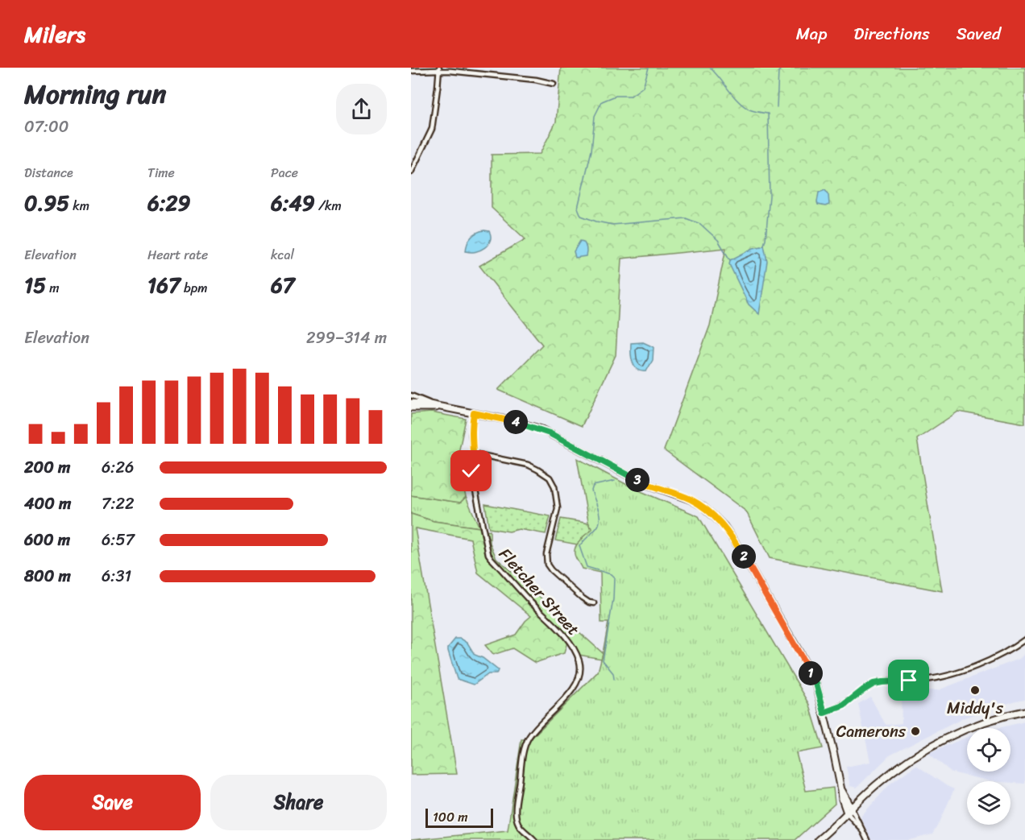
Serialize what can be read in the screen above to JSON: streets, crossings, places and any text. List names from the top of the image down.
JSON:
{
  "streets": {
    "street": ["Fletcher Street"]
  },
  "places": ["Middy's", "Camerons"],
  "scale_bar": "100 m",
  "page": {
    "header": "Milers",
    "nav": ["Map", "Directions", "Saved"],
    "heading": ["Morning run", "07:00"],
    "stats": [
      ["Distance", "0.95 km"],
      ["Time", "6:29"],
      ["Pace", "6:49 /km"],
      ["Elevation", "15 m"],
      ["Heart rate", "167 bpm"],
      ["kcal", "67"]
    ],
    "chart": ["Elevation", "299–314 m"],
    "pins": [
      "4",
      "3",
      "2",
      "1"
    ],
    "list": [
      {
        "name": "200 m",
        "note": "6:26"
      },
      {
        "name": "400 m",
        "note": "7:22"
      },
      {
        "name": "600 m",
        "note": "6:57"
      },
      {
        "name": "800 m",
        "note": "6:31"
      }
    ],
    "buttons": ["Save", "Share"],
    "scale": "100 m"
  }
}
